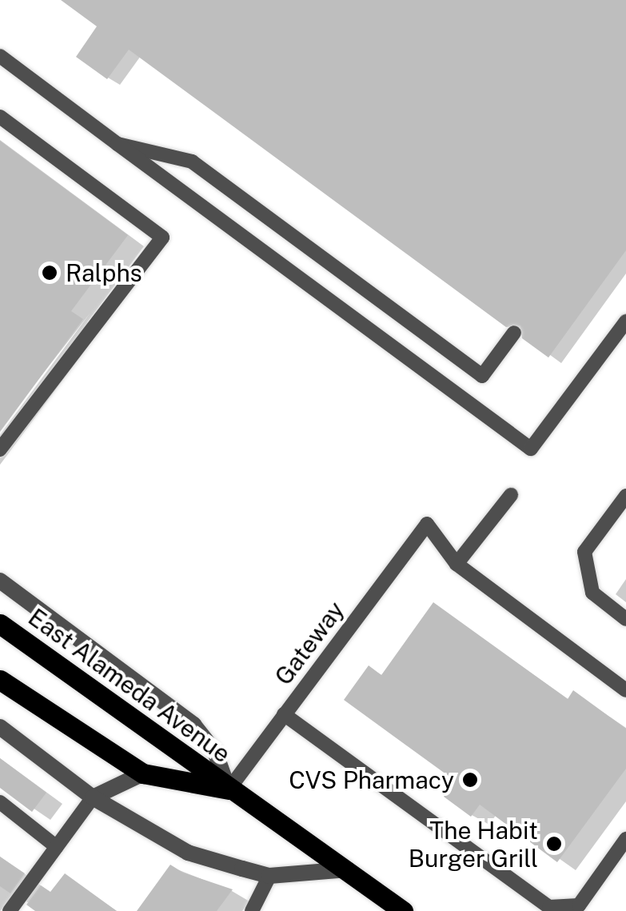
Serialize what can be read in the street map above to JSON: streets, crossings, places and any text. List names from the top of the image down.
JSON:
{
  "streets": {
    "main road": ["East Alameda Avenue"],
    "lane": ["Gateway"]
  },
  "crossings": [
    ["Gateway", "East Alameda Avenue"]
  ],
  "places": ["Ralphs", "CVS Pharmacy", "The Habit Burger Grill"]
}
